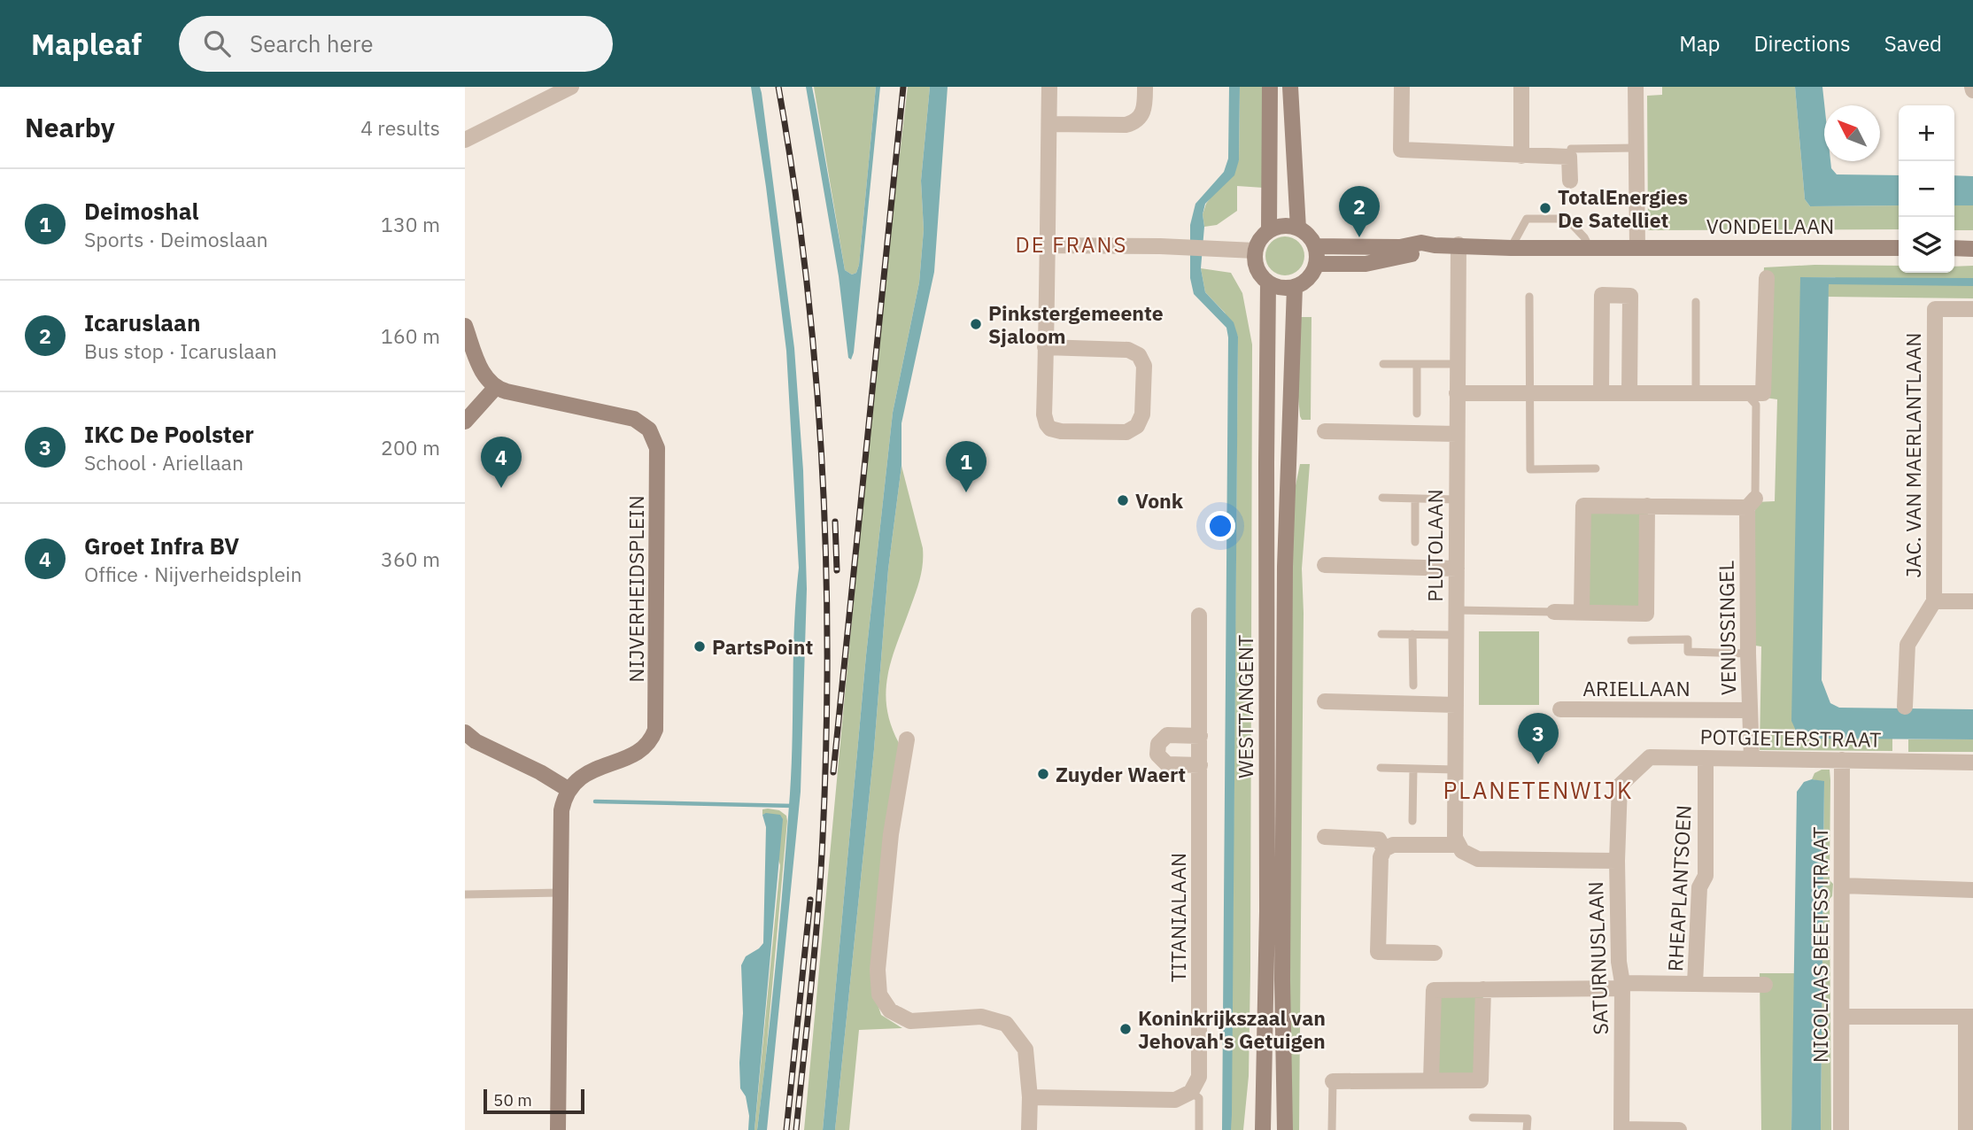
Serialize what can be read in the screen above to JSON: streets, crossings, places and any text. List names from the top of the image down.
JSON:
{
  "streets": {
    "main road": ["VONDELLAAN", "NIJVERHEIDSPLEIN", "WESTTANGENT"],
    "street": [
      "JAC. VAN MAERLANTLAAN",
      "PLUTOLAAN",
      "VENUSSINGEL",
      "ARIELLAAN",
      "POTGIETERSTRAAT",
      "RHEAPLANTSOEN",
      "TITANIALAAN",
      "NICOLAAS BEETSSTRAAT",
      "SATURNUSLAAN"
    ]
  },
  "crossings": [
    ["VONDELLAAN", "PLUTOLAAN"],
    ["VONDELLAAN", "WESTTANGENT"],
    ["VENUSSINGEL", "ARIELLAAN"],
    ["VENUSSINGEL", "POTGIETERSTRAAT"],
    ["POTGIETERSTRAAT", "RHEAPLANTSOEN"],
    ["POTGIETERSTRAAT", "NICOLAAS BEETSSTRAAT"],
    ["POTGIETERSTRAAT", "SATURNUSLAAN"],
    ["RHEAPLANTSOEN", "SATURNUSLAAN"]
  ],
  "districts": ["DE FRANS", "PLANETENWIJK"],
  "places": [
    "TotalEnergies De Satelliet",
    "Pinkstergemeente Sjaloom",
    "Vonk",
    "PartsPoint",
    "Zuyder Waert",
    "Koninkrijkszaal van Jehovah's Getuigen"
  ],
  "scale_bar": "50 m",
  "north": "top left",
  "page": {
    "header": "Mapleaf",
    "search": "Search here",
    "nav": ["Map", "Directions", "Saved"],
    "heading": ["Nearby", "4 results"],
    "map_buttons": ["+", "−"],
    "list": [
      {
        "mark": "1",
        "name": "Deimoshal",
        "note": "Sports · Deimoslaan",
        "value": "130 m"
      },
      {
        "mark": "2",
        "name": "Icaruslaan",
        "note": "Bus stop · Icaruslaan",
        "value": "160 m"
      },
      {
        "mark": "3",
        "name": "IKC De Poolster",
        "note": "School · Ariellaan",
        "value": "200 m"
      },
      {
        "mark": "4",
        "name": "Groet Infra BV",
        "note": "Office · Nijverheidsplein",
        "value": "360 m"
      }
    ],
    "pins": [
      "2",
      "4",
      "1",
      "3"
    ],
    "scale": "50 m"
  }
}
